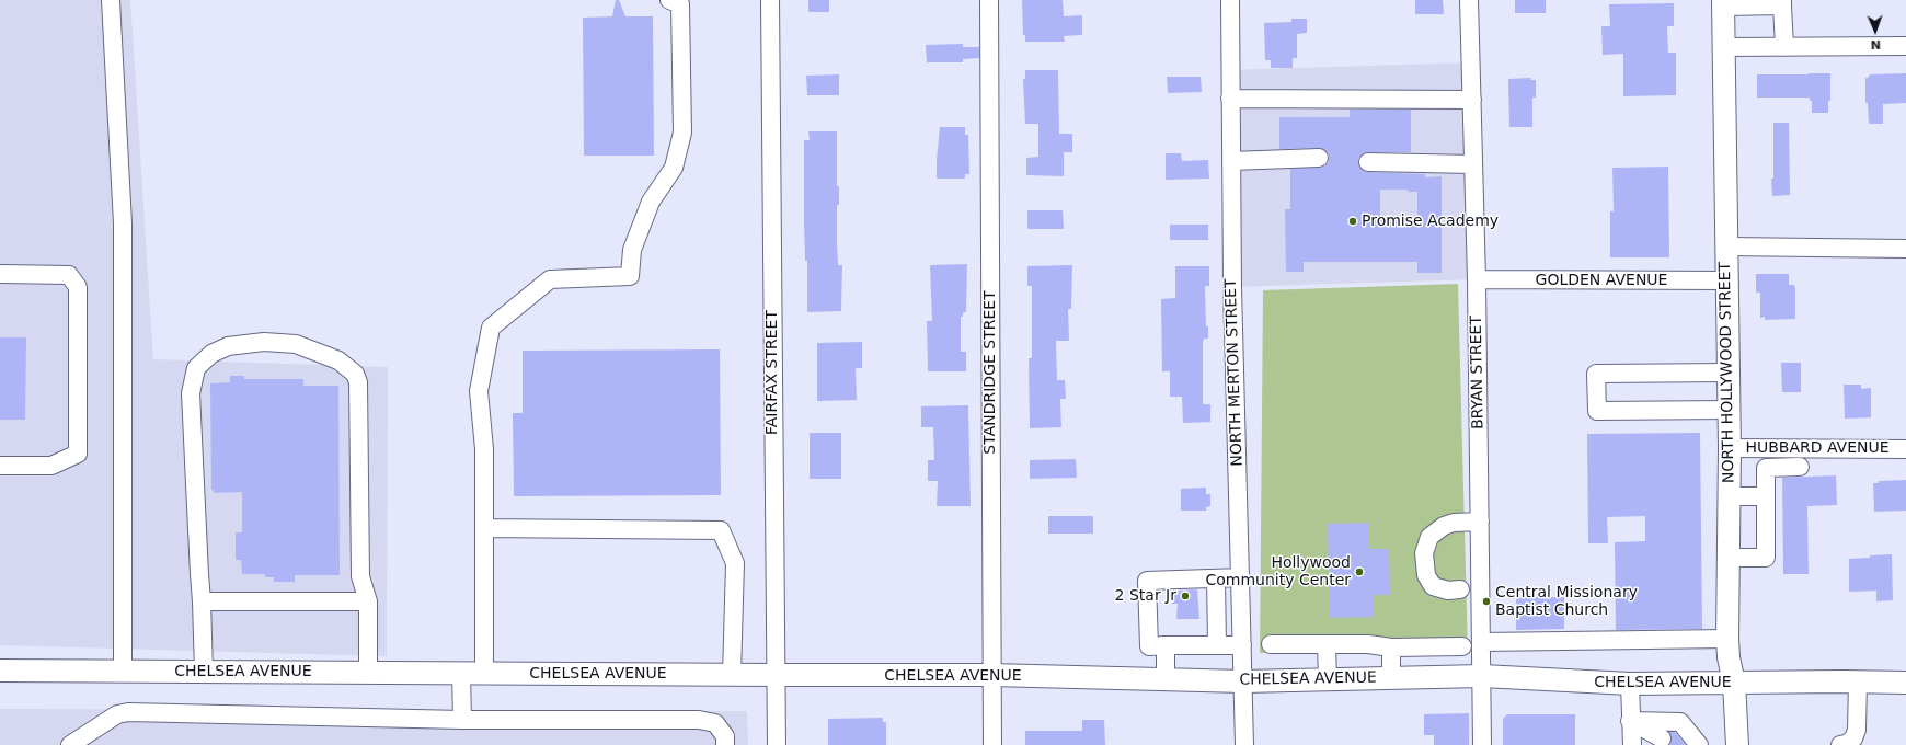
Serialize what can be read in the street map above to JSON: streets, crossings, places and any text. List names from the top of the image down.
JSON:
{
  "streets": {
    "main road": ["NORTH HOLLYWOOD STREET", "CHELSEA AVENUE"],
    "street": [
      "GOLDEN AVENUE",
      "FAIRFAX STREET",
      "STANDRIDGE STREET",
      "NORTH MERTON STREET",
      "BRYAN STREET",
      "HUBBARD AVENUE"
    ]
  },
  "crossings": [
    ["GOLDEN AVENUE", "BRYAN STREET"],
    ["GOLDEN AVENUE", "NORTH HOLLYWOOD STREET"],
    ["FAIRFAX STREET", "CHELSEA AVENUE"],
    ["STANDRIDGE STREET", "CHELSEA AVENUE"],
    ["NORTH MERTON STREET", "CHELSEA AVENUE"],
    ["BRYAN STREET", "CHELSEA AVENUE"],
    ["NORTH HOLLYWOOD STREET", "HUBBARD AVENUE"],
    ["NORTH HOLLYWOOD STREET", "CHELSEA AVENUE"]
  ],
  "places": [
    "Promise Academy",
    "Hollywood Community Center",
    "2 Star Jr",
    "Central Missionary Baptist Church"
  ],
  "north": "bottom"
}
